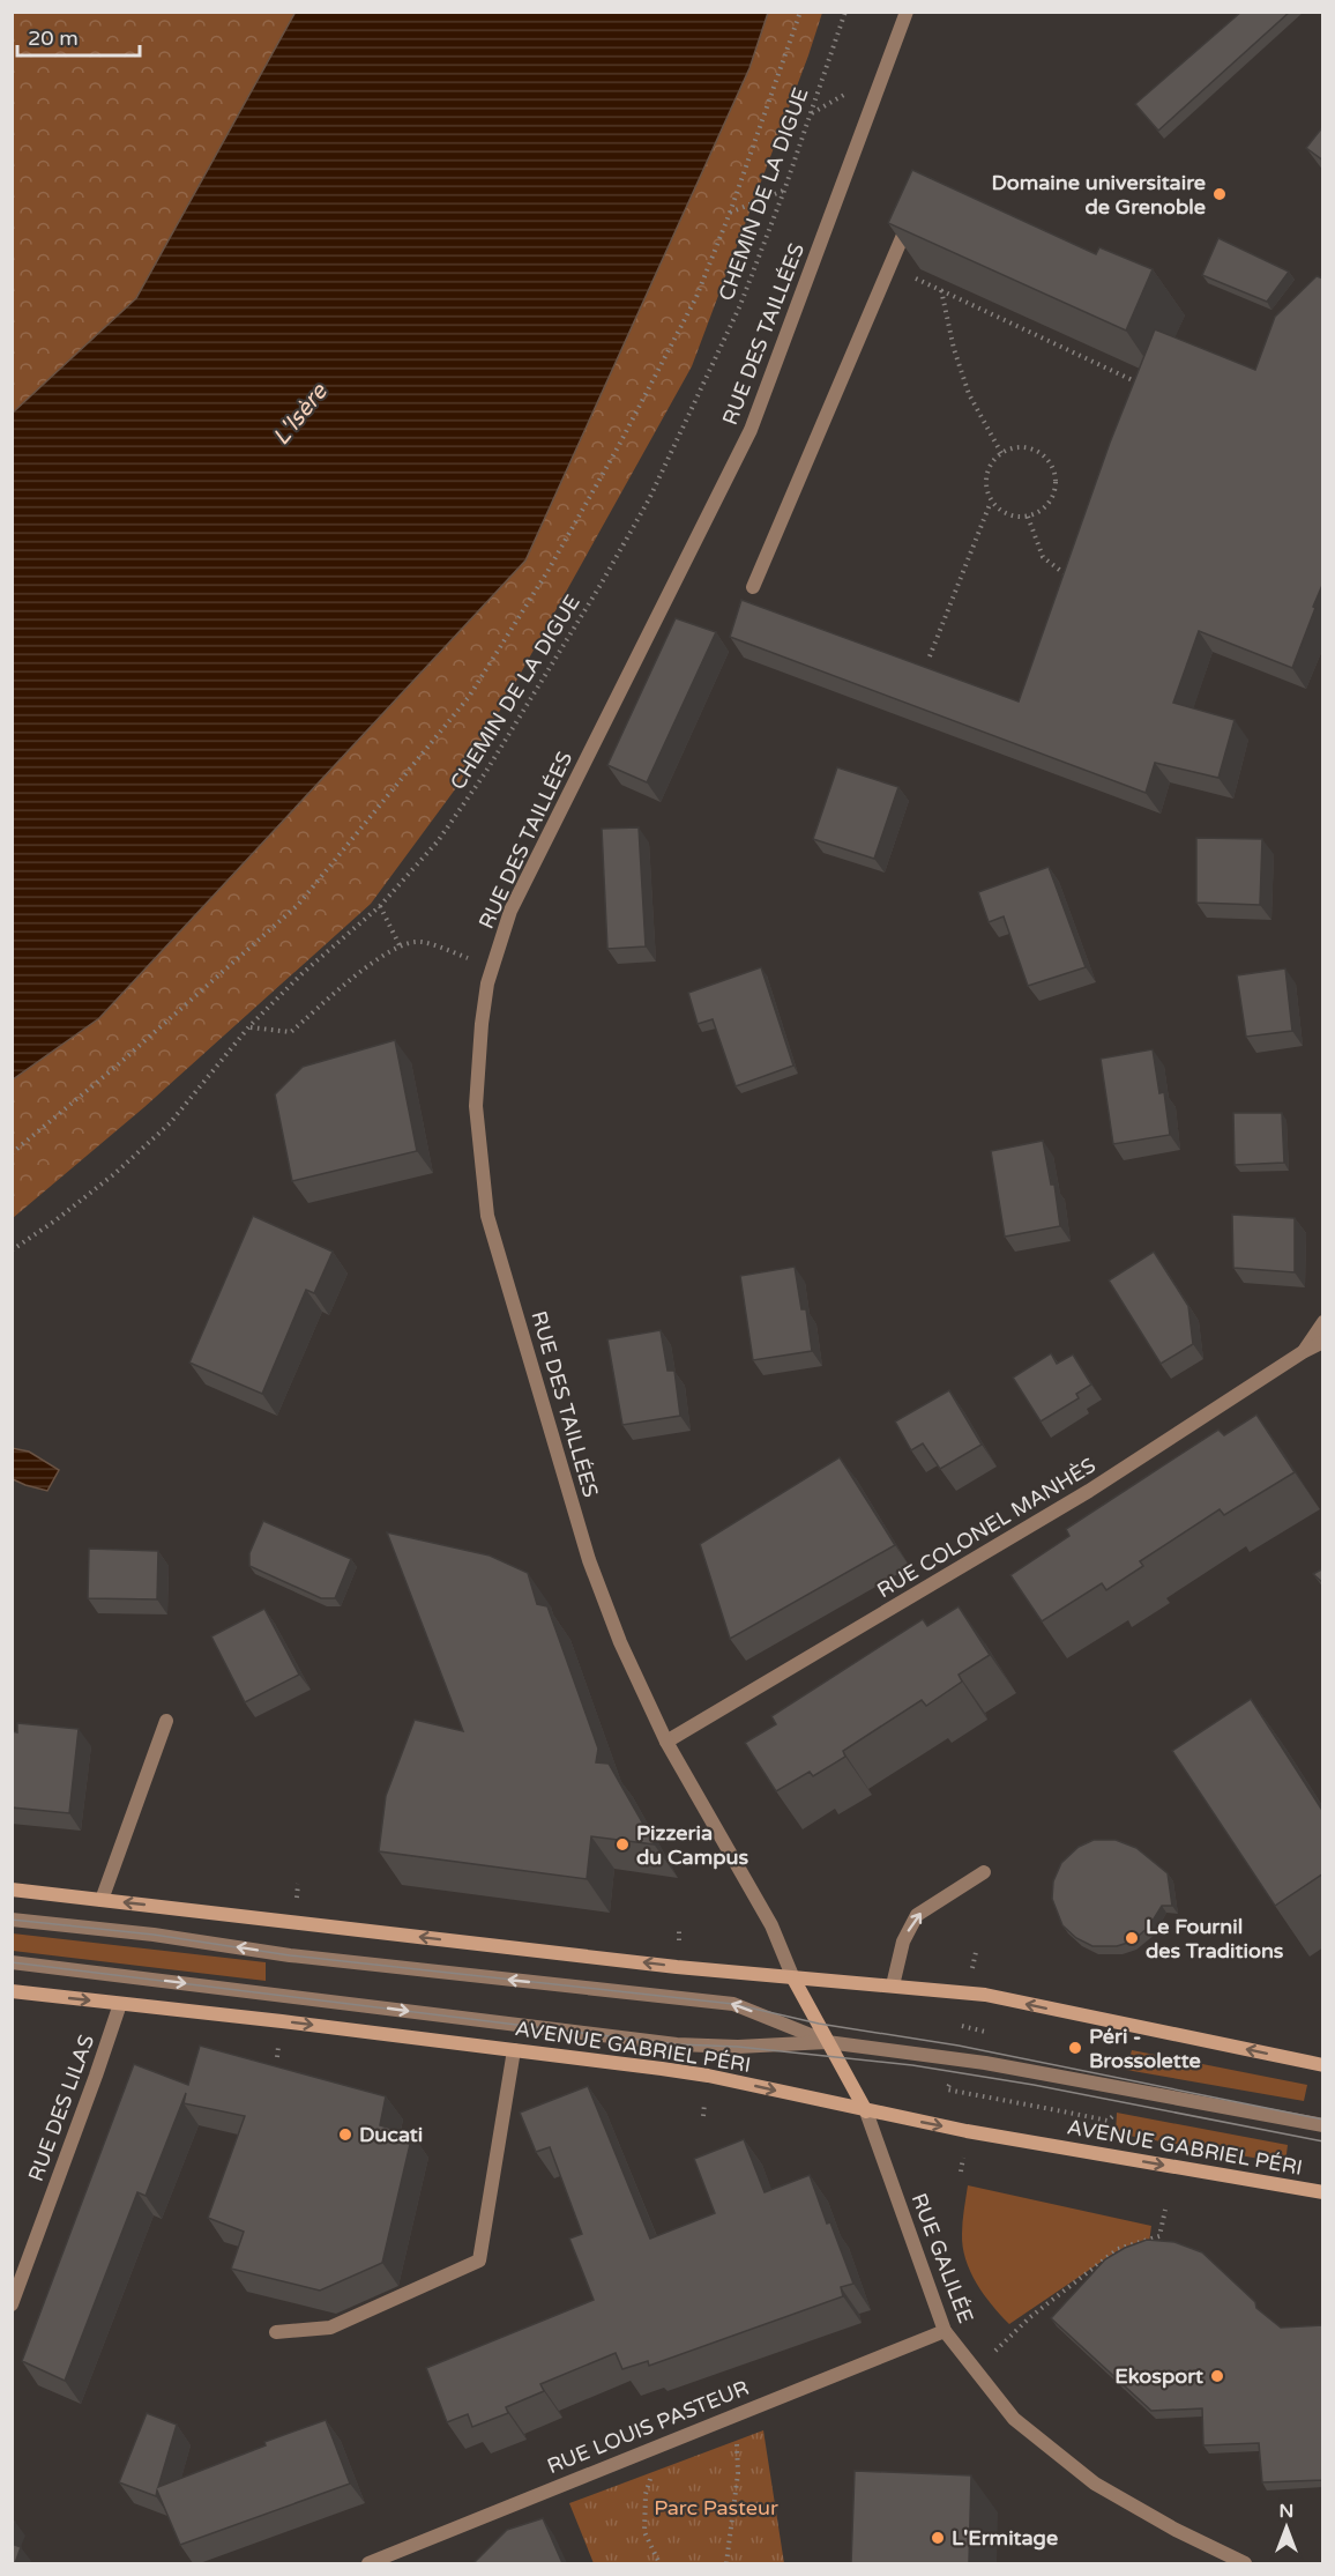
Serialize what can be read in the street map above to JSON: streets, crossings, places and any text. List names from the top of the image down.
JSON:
{
  "streets": {
    "main road": ["AVENUE GABRIEL PÉRI"],
    "street": [
      "RUE DES TAILLÉES",
      "RUE COLONEL MANHÈS",
      "RUE DES LILAS",
      "RUE GALILÉE",
      "RUE LOUIS PASTEUR"
    ],
    "path": ["CHEMIN DE LA DIGUE"]
  },
  "crossings": [
    ["RUE DES TAILLÉES", "RUE COLONEL MANHÈS"],
    ["AVENUE GABRIEL PÉRI", "RUE DES LILAS"],
    ["AVENUE GABRIEL PÉRI", "RUE GALILÉE"],
    ["RUE GALILÉE", "RUE LOUIS PASTEUR"]
  ],
  "water": ["L'Isère"],
  "parks": ["Parc Pasteur"],
  "places": [
    "Domaine universitaire de Grenoble",
    "Pizzeria du Campus",
    "Le Fournil des Traditions",
    "Péri - Brossolette",
    "Ducati",
    "Ekosport",
    "L'Ermitage"
  ],
  "scale_bar": "20 m",
  "north": "top"
}
